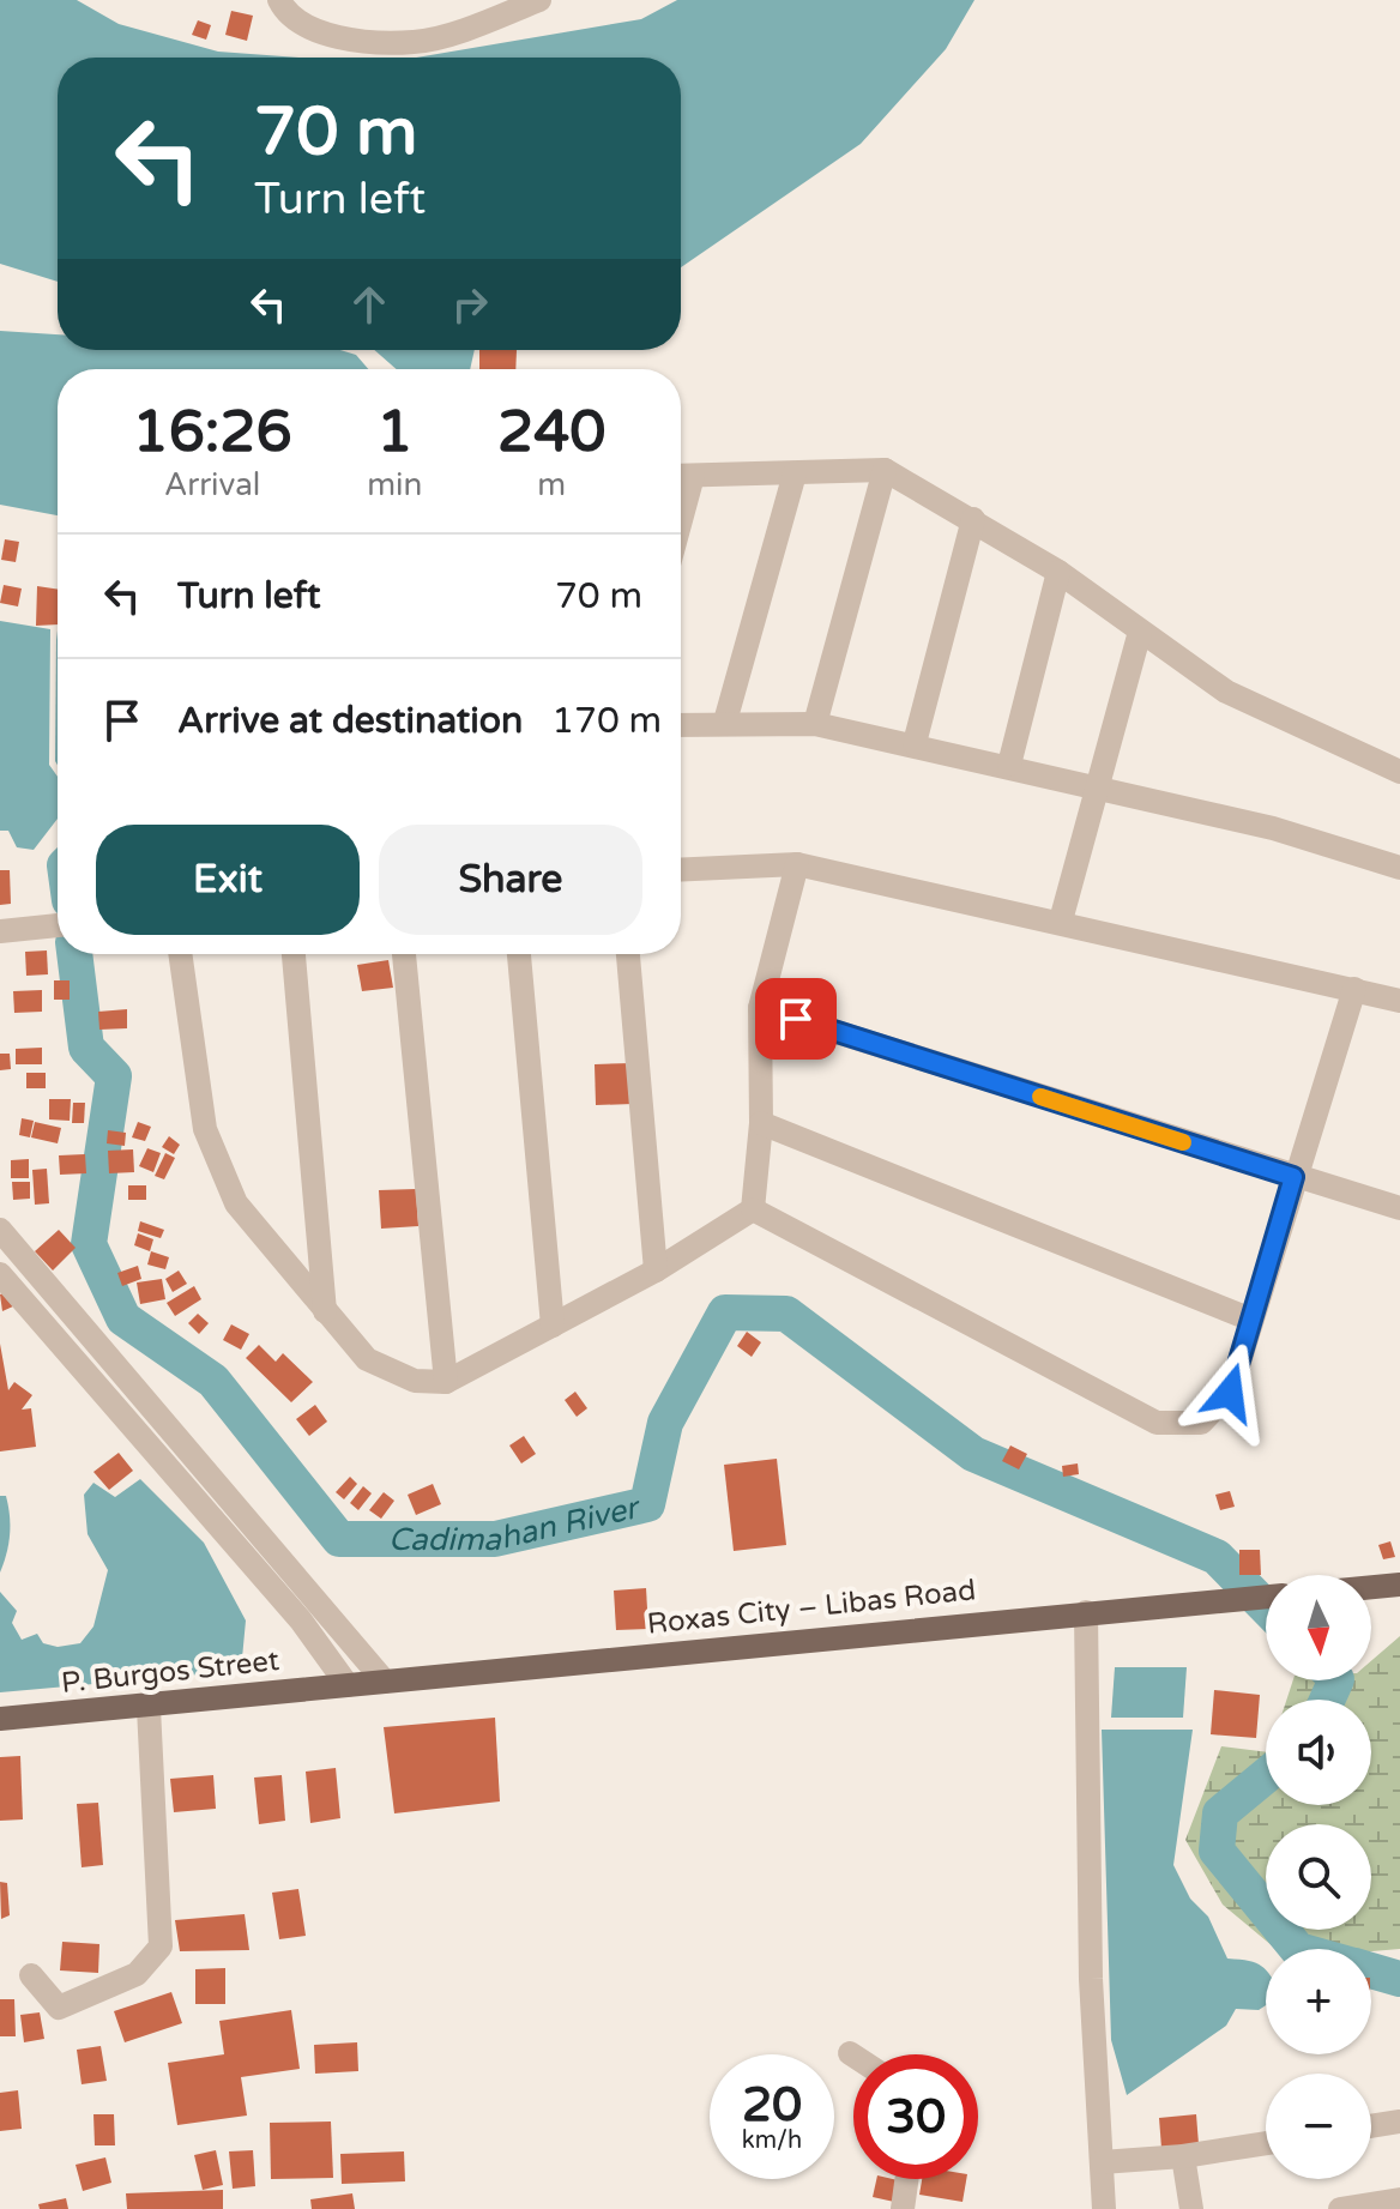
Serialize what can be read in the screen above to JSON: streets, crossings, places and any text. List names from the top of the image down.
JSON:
{
  "streets": {
    "main road": ["Roxas City – Libas Road", "P. Burgos Street"]
  },
  "crossings": [
    ["Roxas City – Libas Road", "P. Burgos Street"]
  ],
  "water": ["Cadimahan River"],
  "north": "bottom",
  "page": {
    "turn": ["70 m", "Turn left"],
    "eta": [
      "16:26",
      "Arrival",
      "1",
      "min",
      "240",
      "m"
    ],
    "list": [
      {
        "name": "Turn left",
        "value": "70 m"
      },
      {
        "name": "Arrive at destination",
        "value": "170 m"
      }
    ],
    "buttons": ["Exit", "Share"],
    "map_buttons": ["+", "−"],
    "speed": "20 km/h",
    "limit": "30"
  }
}
